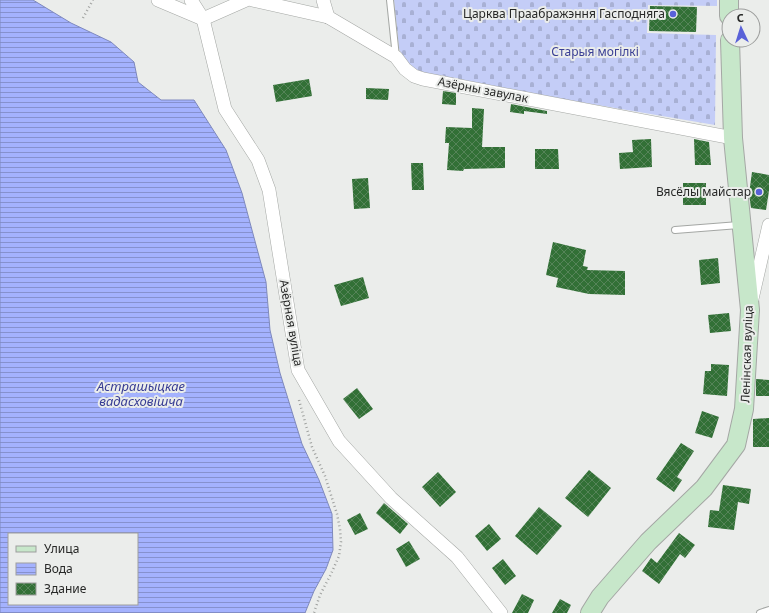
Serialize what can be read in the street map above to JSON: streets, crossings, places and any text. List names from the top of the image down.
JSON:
{
  "streets": {
    "street": ["Азёрны завулак", "Азёрная вуліца", "Ленінская вуліца"]
  },
  "crossings": [
    ["Азёрны завулак", "Ленінская вуліца"]
  ],
  "water": ["Астрашыцкае вадасховішча"],
  "parks": ["Старыя могілкі"],
  "places": ["Царква Праабражэння Гасподняга", "Вясёлы майстар"],
  "legend": ["Улица", "Вода", "Здание"],
  "north": "top"
}
